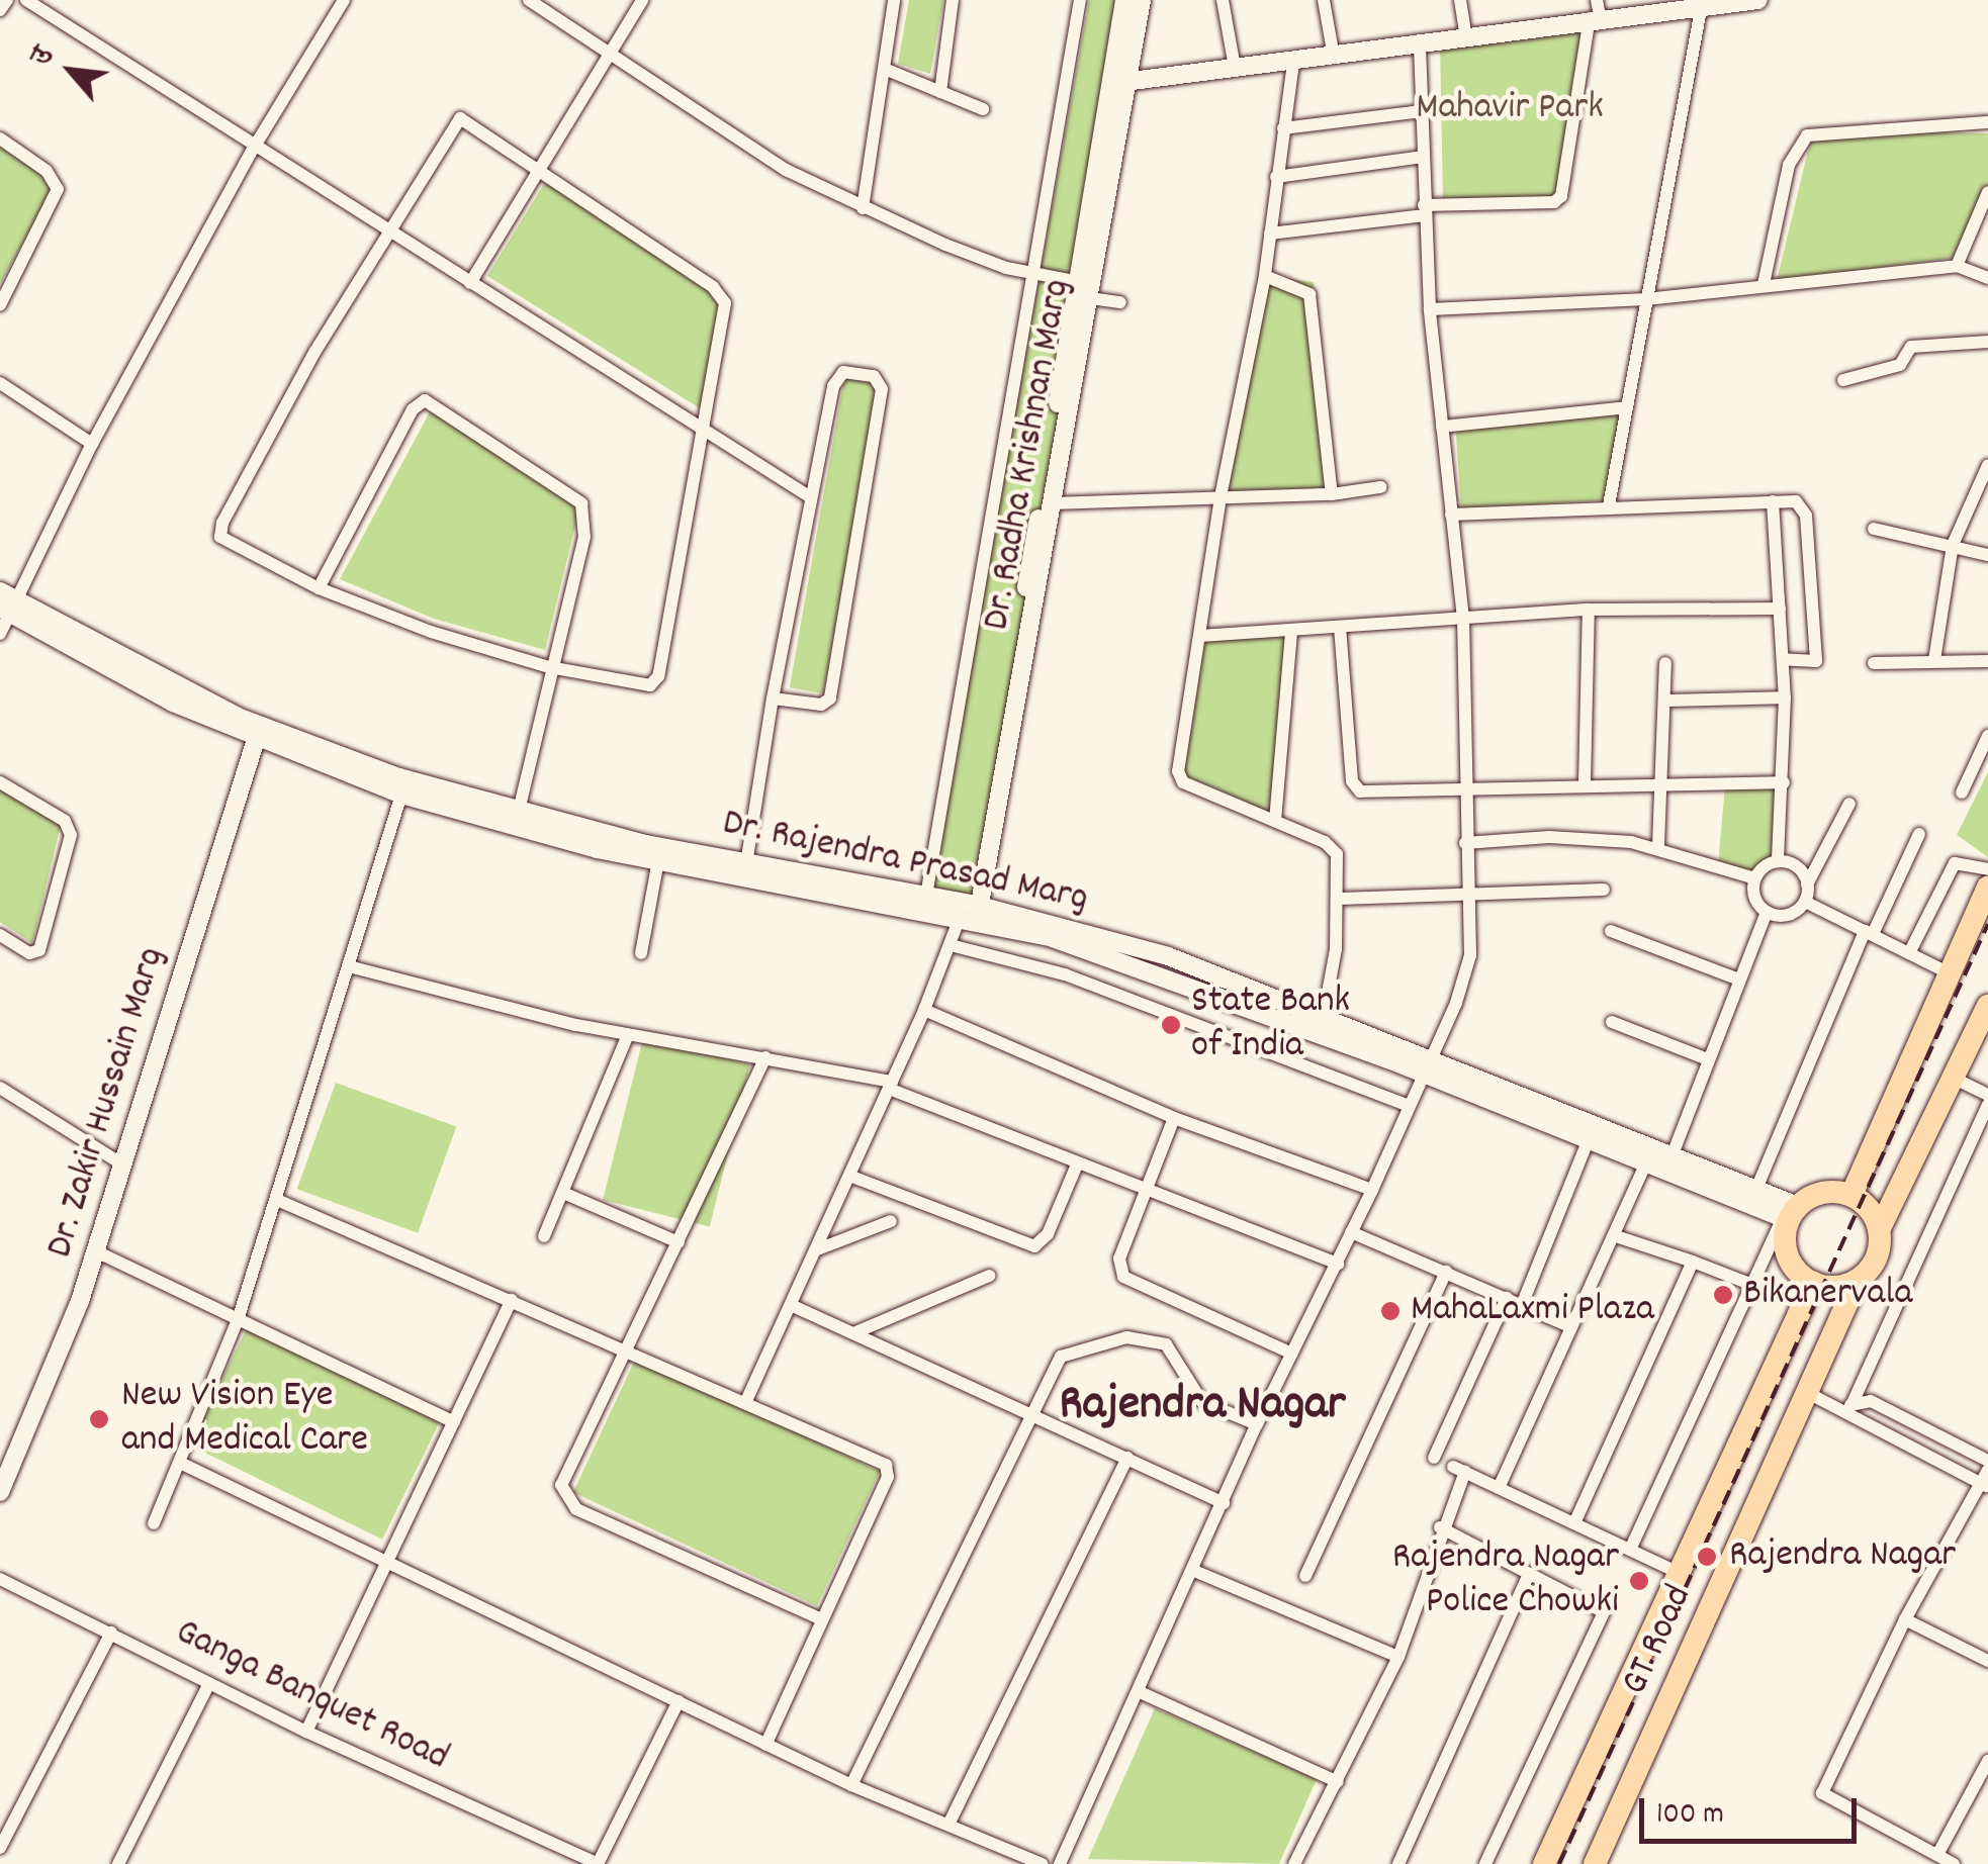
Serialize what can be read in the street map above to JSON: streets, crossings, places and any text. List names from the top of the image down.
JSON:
{
  "streets": {
    "highway": ["GT Road"],
    "main road": ["Dr. Radha Krishnan Marg", "Dr. Rajendra Prasad Marg", "Dr. Zakir Hussain Marg"],
    "street": ["Ganga Banquet Road"]
  },
  "crossings": [
    ["Dr. Radha Krishnan Marg", "Dr. Rajendra Prasad Marg"],
    ["Dr. Rajendra Prasad Marg", "Dr. Zakir Hussain Marg"],
    ["Dr. Rajendra Prasad Marg", "GT Road"]
  ],
  "districts": ["Rajendra Nagar"],
  "parks": ["Mahavir Park"],
  "places": [
    "State Bank of India",
    "Bikanervala",
    "MahaLaxmi Plaza",
    "New Vision Eye and Medical Care",
    "Rajendra Nagar",
    "Rajendra Nagar Police Chowki"
  ],
  "scale_bar": "100 m",
  "north": "top left"
}
